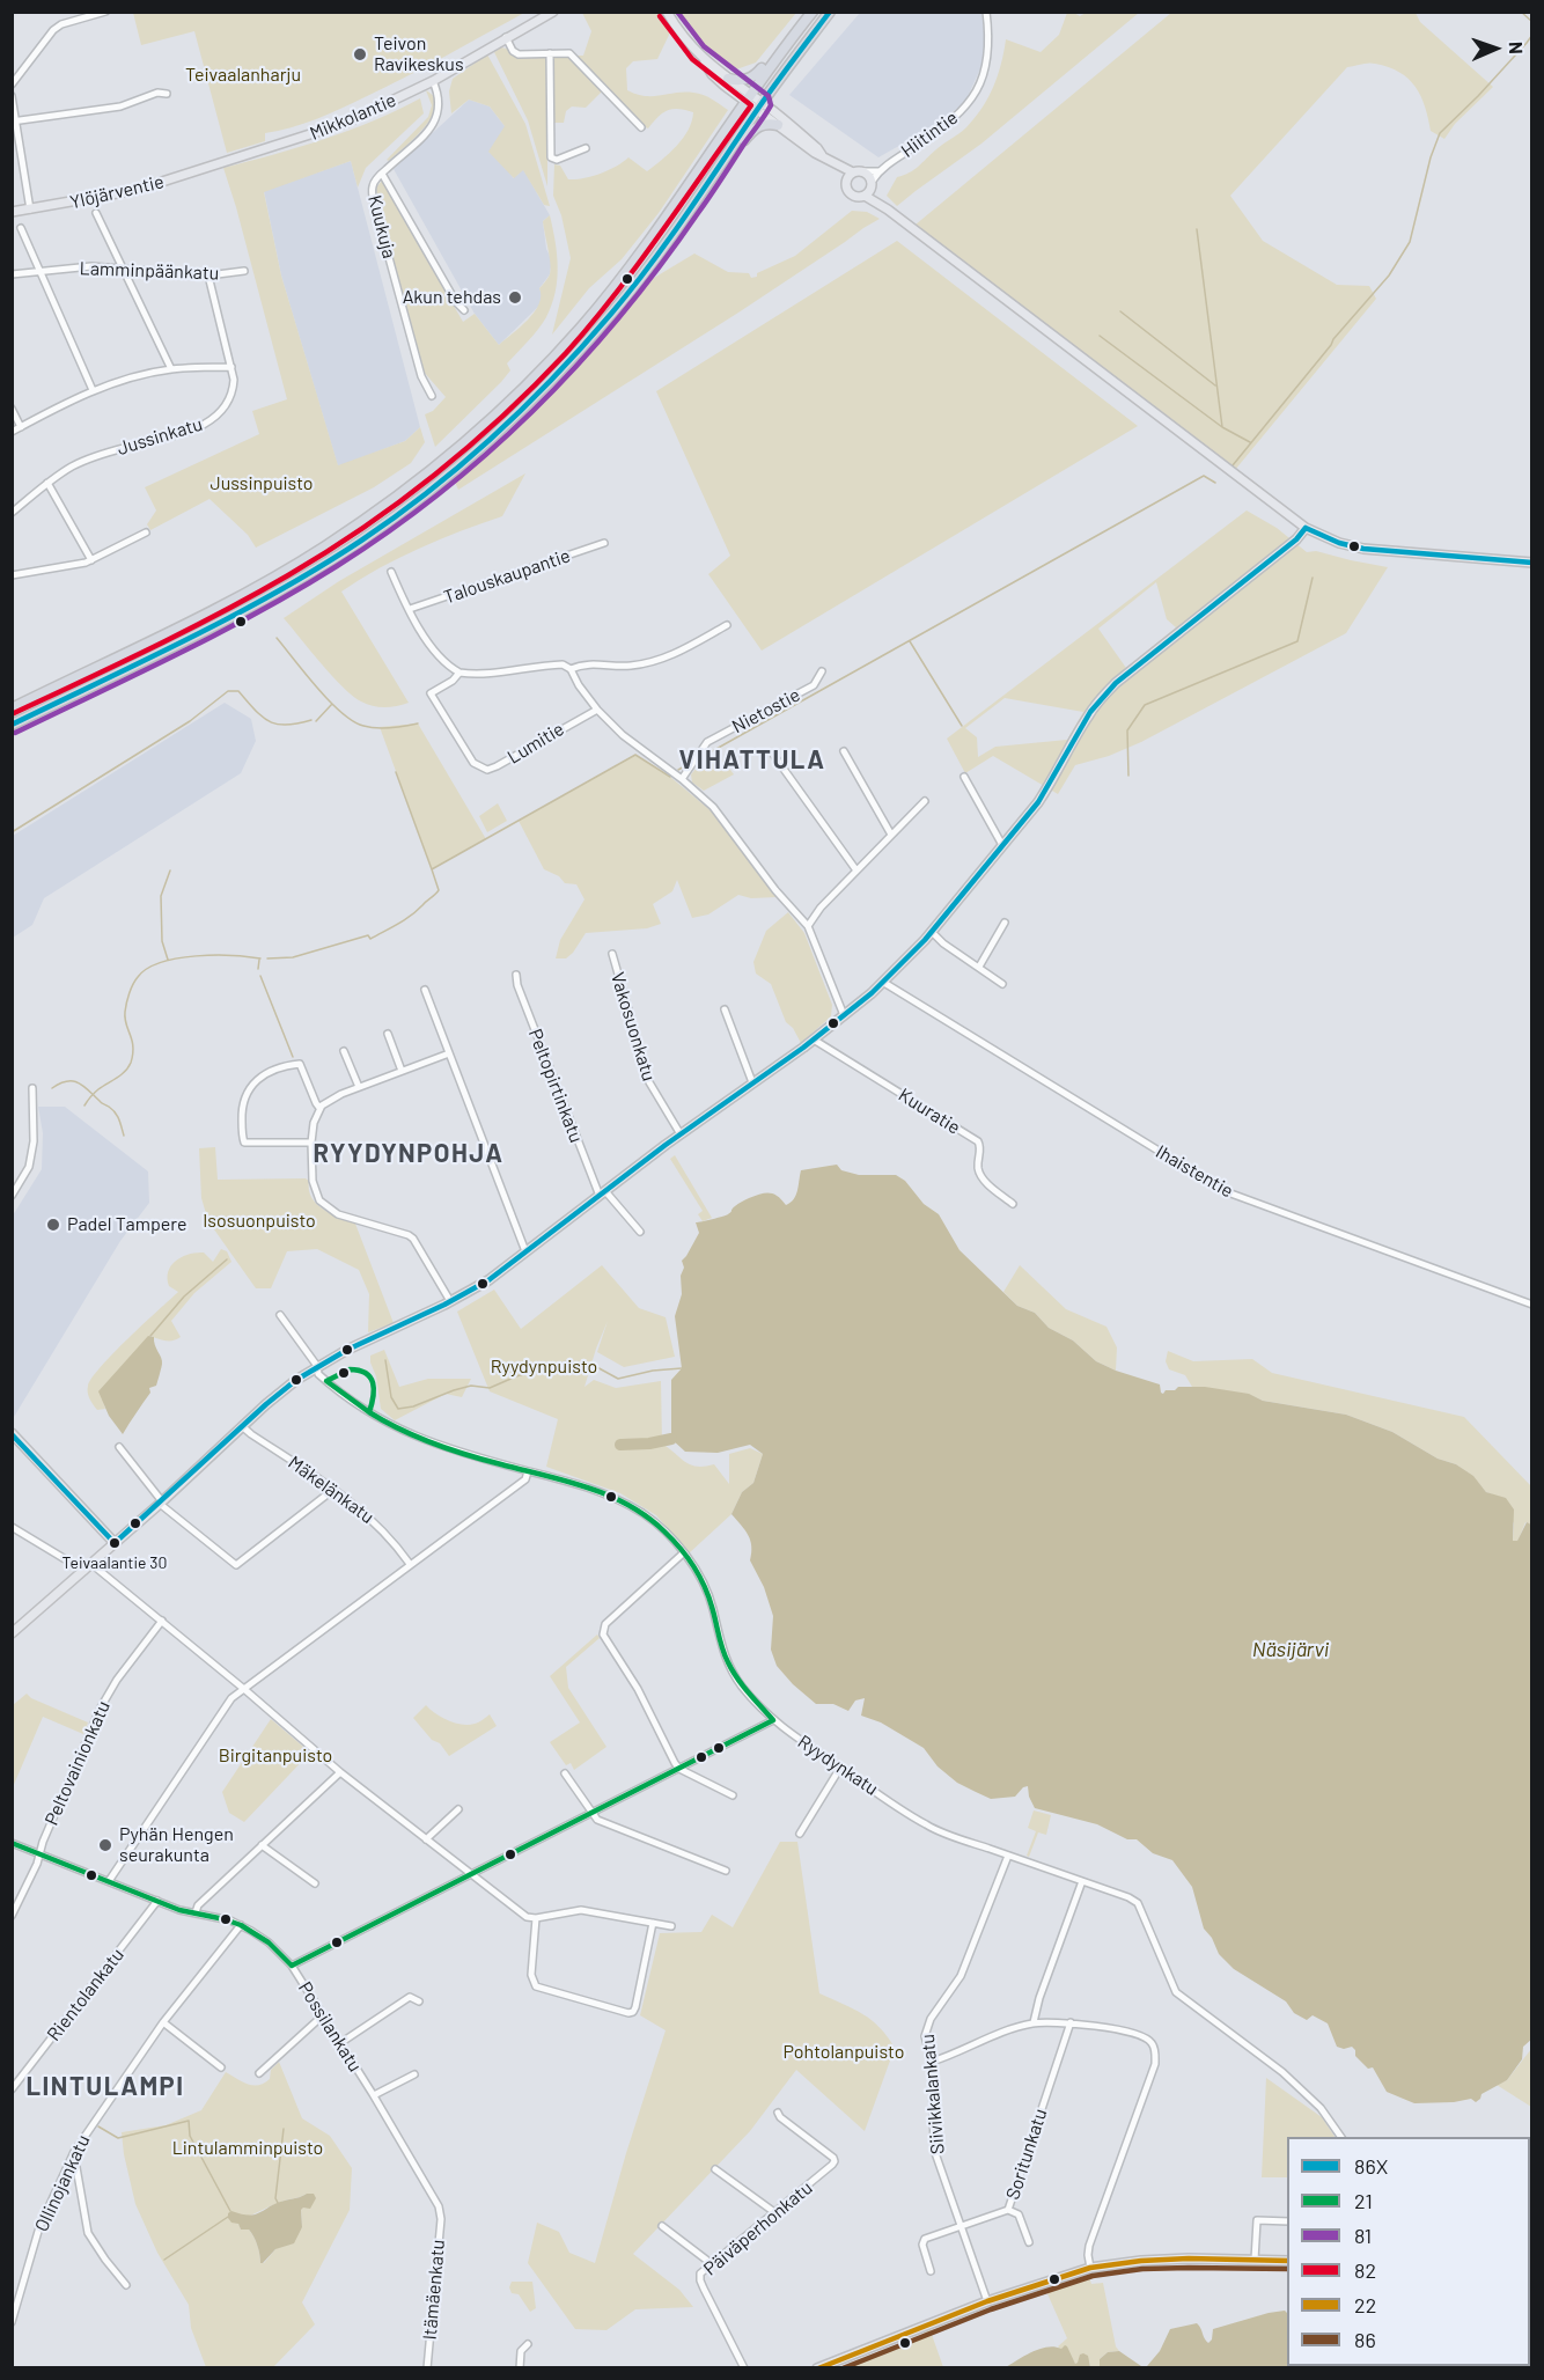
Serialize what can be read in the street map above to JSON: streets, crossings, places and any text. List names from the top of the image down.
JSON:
{
  "streets": {
    "main road": ["Mikkolantie", "Ylöjärventie"],
    "street": [
      "Hiitintie",
      "Kuukuja",
      "Lamminpäänkatu",
      "Jussinkatu",
      "Talouskaupantie",
      "Nietostie",
      "Lumitie",
      "Vakosuonkatu",
      "Peltopirtinkatu",
      "Kuuratie",
      "Ihaistentie",
      "Mäkelänkatu",
      "Peltovainionkatu",
      "Ryydynkatu",
      "Rientolankatu",
      "Possilankatu",
      "Siivikkalankatu",
      "Soritunkatu",
      "Ollinojankatu",
      "Päiväperhonkatu",
      "Itämäenkatu"
    ]
  },
  "crossings": [
    ["Mikkolantie", "Ylöjärventie"],
    ["Mikkolantie", "Kuukuja"],
    ["Lamminpäänkatu", "Jussinkatu"],
    ["Peltovainionkatu", "Possilankatu"],
    ["Ryydynkatu", "Siivikkalankatu"],
    ["Rientolankatu", "Possilankatu"],
    ["Possilankatu", "Ollinojankatu"],
    ["Possilankatu", "Itämäenkatu"],
    ["Siivikkalankatu", "Soritunkatu"]
  ],
  "districts": ["VIHATTULA", "RYYDYNPOHJA", "LINTULAMPI"],
  "water": ["Näsijärvi"],
  "parks": [
    "Teivaalanharju",
    "Jussinpuisto",
    "Isosuonpuisto",
    "Ryydynpuisto",
    "Birgitanpuisto",
    "Pohtolanpuisto",
    "Lintulamminpuisto"
  ],
  "places": [
    "Teivon Ravikeskus",
    "Akun tehdas",
    "Padel Tampere",
    "Teivaalantie 30",
    "Pyhän Hengen seurakunta"
  ],
  "lines": [
    "transit line 86X",
    "transit line 81",
    "transit line 82",
    "transit line 21",
    "transit line 22",
    "transit line 86"
  ],
  "legend": [
    "86X",
    "21",
    "81",
    "82",
    "22",
    "86"
  ],
  "north": "right"
}
